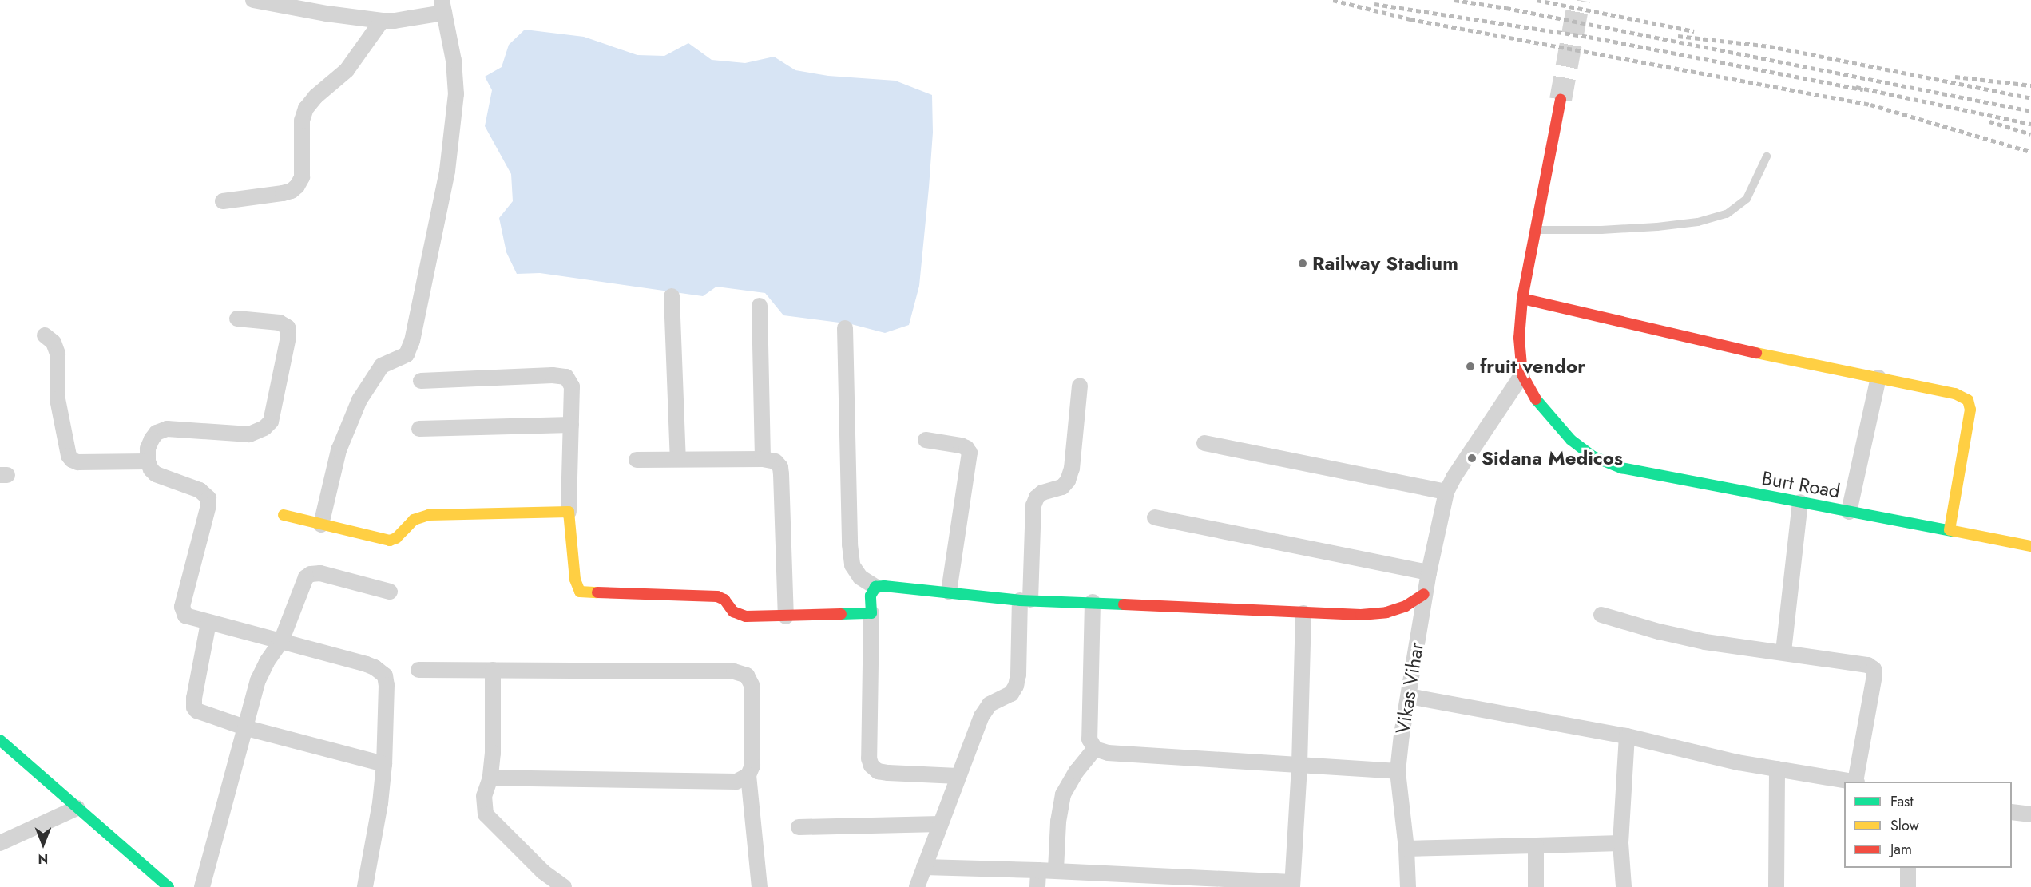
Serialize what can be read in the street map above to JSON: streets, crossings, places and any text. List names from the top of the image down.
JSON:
{
  "streets": {
    "street": ["Burt Road", "Vikas Vihar"]
  },
  "crossings": [
    ["Burt Road", "Vikas Vihar"]
  ],
  "places": ["Railway Stadium", "fruit vendor", "Sidana Medicos"],
  "legend": ["Fast", "Slow", "Jam"],
  "north": "bottom"
}
